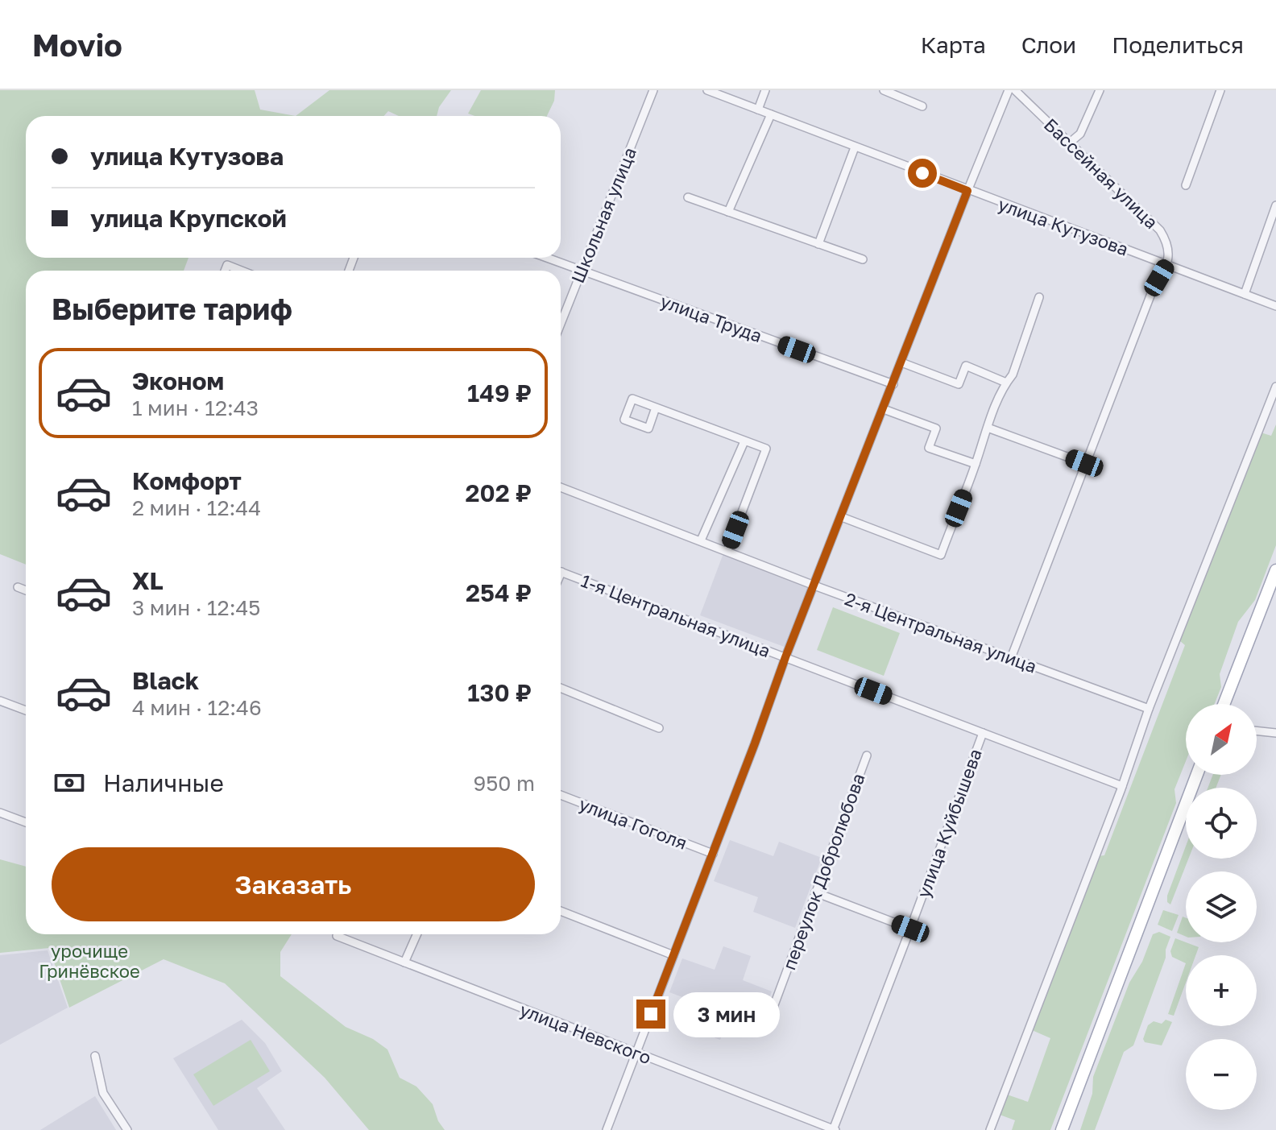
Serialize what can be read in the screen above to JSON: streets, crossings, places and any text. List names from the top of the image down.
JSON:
{
  "streets": {
    "street": [
      "Бассейная улица",
      "Школьная улица",
      "улица Кутузова",
      "улица Труда",
      "1-я Центральная улица",
      "2-я Центральная улица",
      "улица Гоголя",
      "улица Куйбышева",
      "переулок Добролюбова",
      "улица Невского"
    ]
  },
  "crossings": [
    ["Бассейная улица", "улица Кутузова"],
    ["Школьная улица", "улица Труда"],
    ["1-я Центральная улица", "улица Куйбышева"],
    ["улица Куйбышева", "улица Невского"]
  ],
  "parks": ["урочище Гринёвское"],
  "north": "top right",
  "page": {
    "header": "Movio",
    "nav": ["Карта", "Слои", "Поделиться"],
    "banner": ["улица Кутузова", "улица Крупской"],
    "heading": "Выберите тариф",
    "list": [
      {
        "name": "Эконом",
        "note": "1 мин · 12:43",
        "value": "149 ₽"
      },
      {
        "name": "Комфорт",
        "note": "2 мин · 12:44",
        "value": "202 ₽"
      },
      {
        "name": "XL",
        "note": "3 мин · 12:45",
        "value": "254 ₽"
      },
      {
        "name": "Black",
        "note": "4 мин · 12:46",
        "value": "130 ₽"
      }
    ],
    "map_buttons": ["+", "−"],
    "pay": ["Наличные", "950 m"],
    "buttons": "Заказать",
    "bubble": "3 мин"
  }
}
